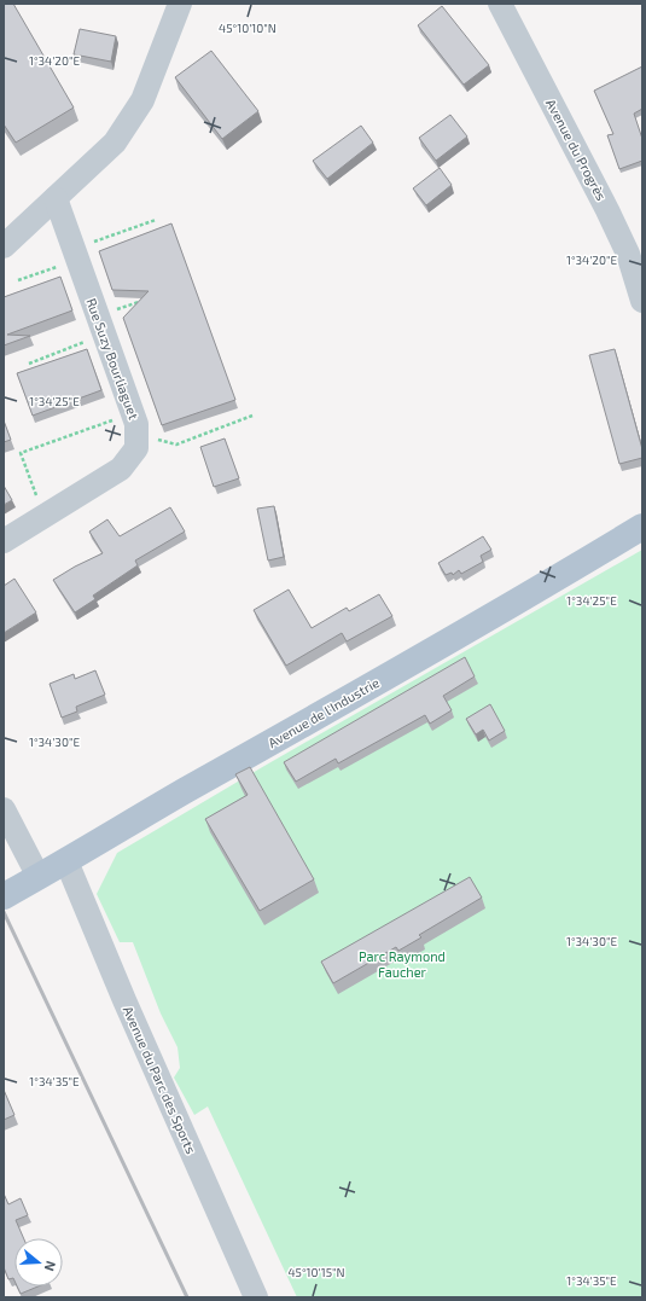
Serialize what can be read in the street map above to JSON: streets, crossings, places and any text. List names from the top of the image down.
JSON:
{
  "streets": {
    "main road": ["Avenue de l'Industrie"],
    "street": ["Avenue du Progrès", "Rue Suzy Bourliaguet", "Avenue du Parc des Sports"]
  },
  "crossings": [
    ["Avenue de l'Industrie", "Avenue du Parc des Sports"]
  ],
  "parks": ["Parc Raymond Faucher"],
  "north": "right",
  "coordinates": [
    "45°10'10\"N",
    "1°34'20\"E",
    "1°34'25\"E",
    "1°34'30\"E",
    "1°34'35\"E",
    "45°10'15\"N"
  ]
}
